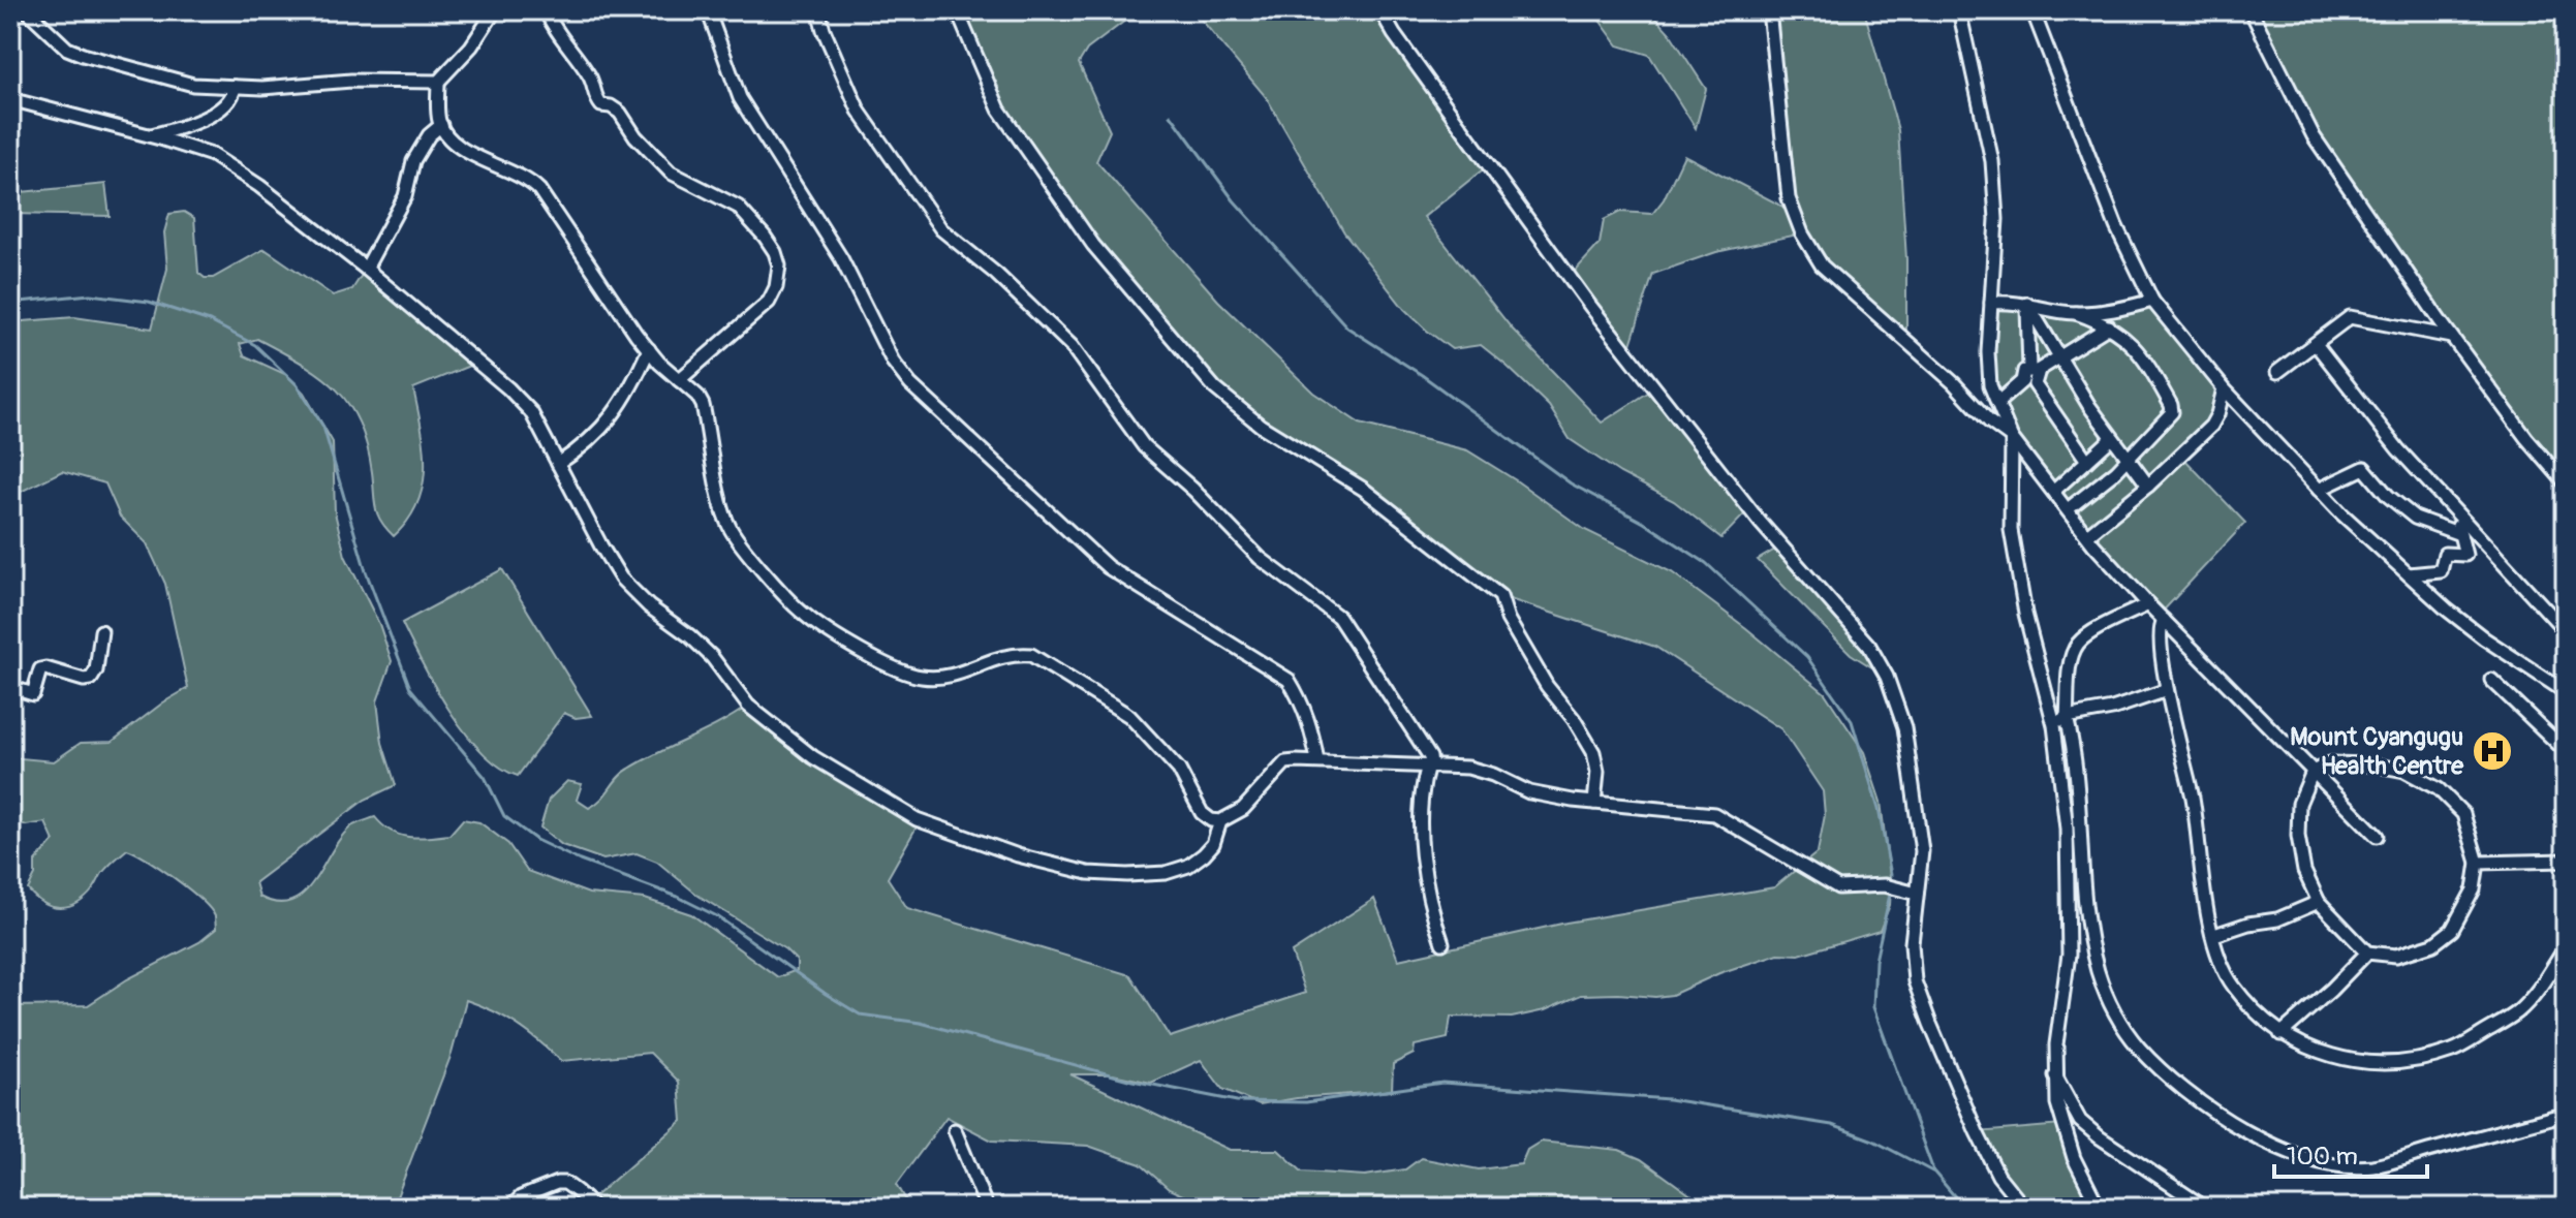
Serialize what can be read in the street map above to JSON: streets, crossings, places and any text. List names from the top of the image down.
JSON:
{
  "places": {
    "hospital": ["Mount Cyangugu Health Centre"]
  },
  "scale_bar": "100 m"
}
